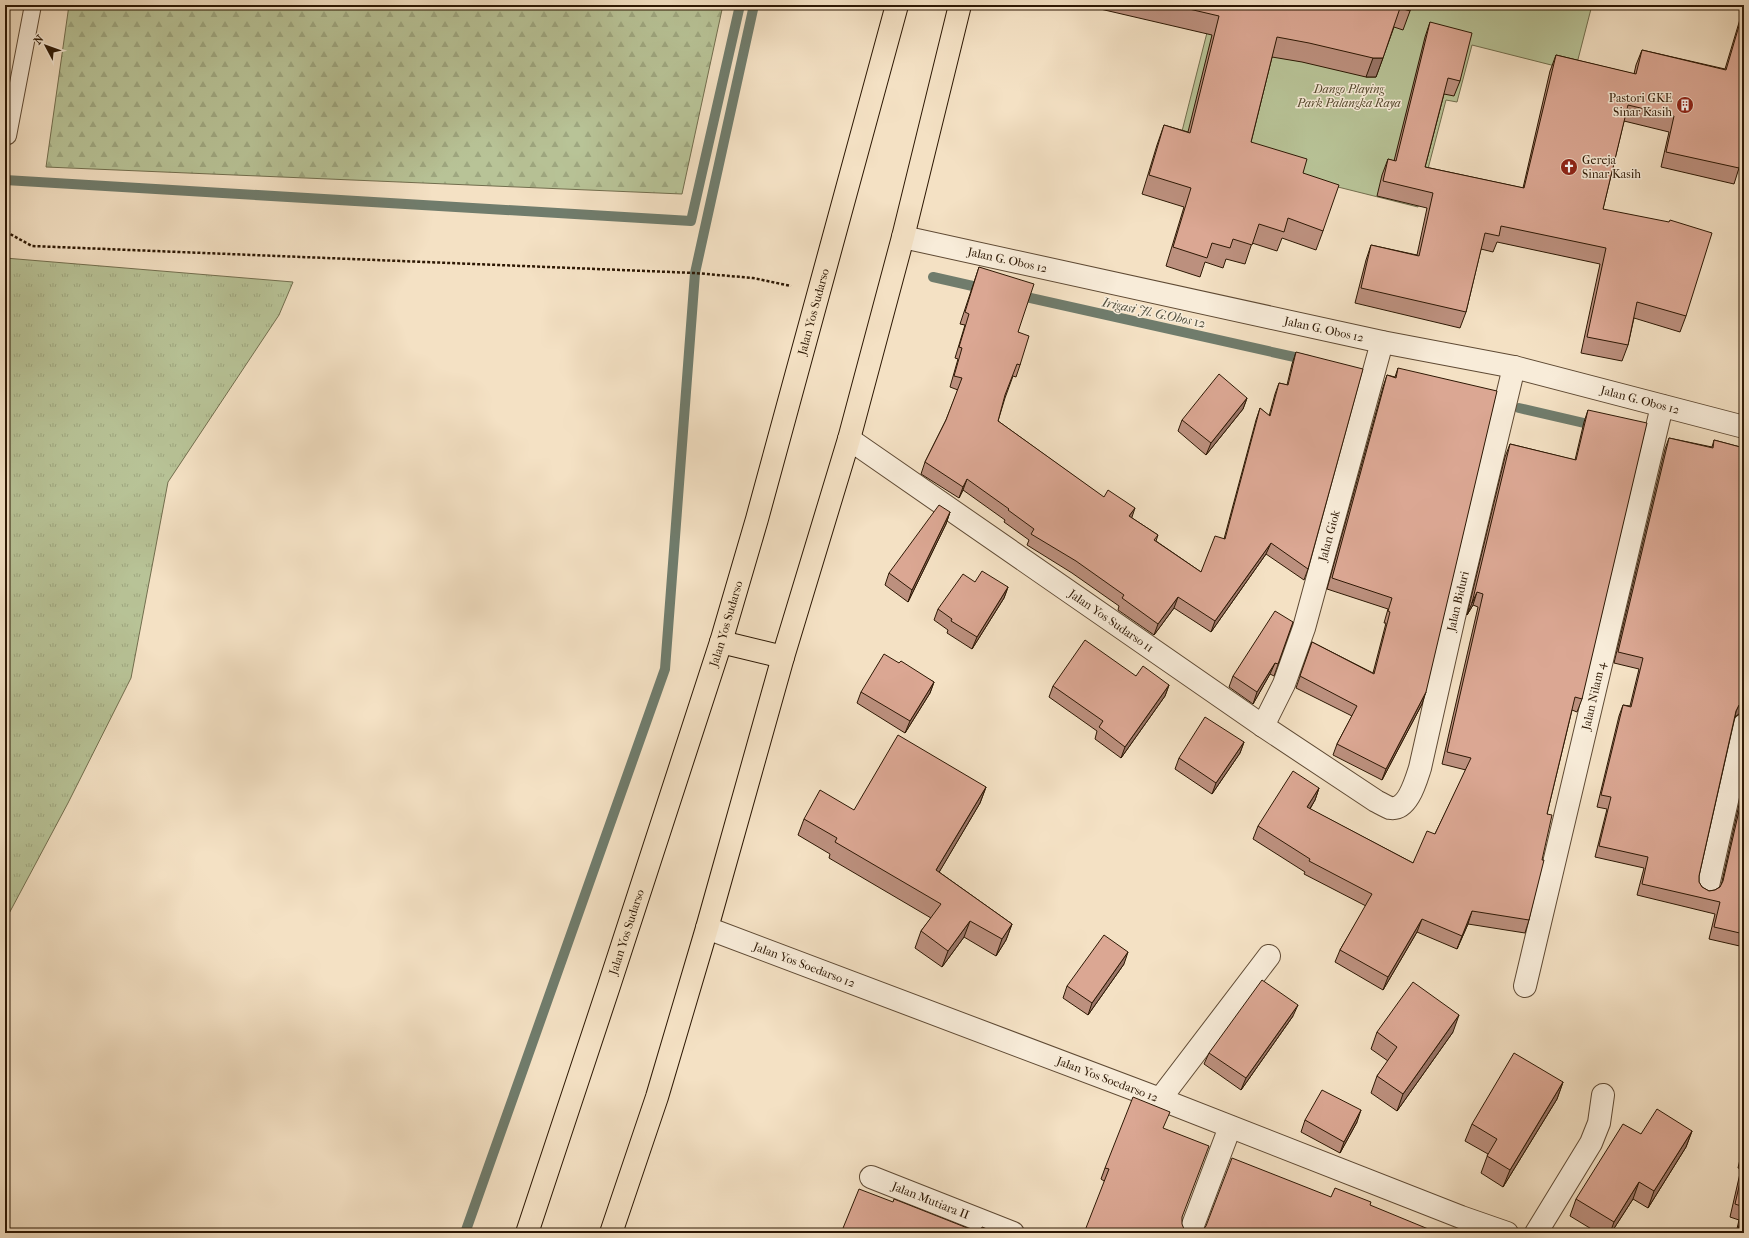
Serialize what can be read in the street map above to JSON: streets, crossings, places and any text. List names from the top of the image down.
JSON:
{
  "streets": {
    "main road": ["Jalan Yos Sudarso"],
    "street": [
      "Jalan G. Obos 12",
      "Jalan Giok",
      "Jalan Biduri",
      "Jalan Yos Sudarso 11",
      "Jalan Nilam 4",
      "Jalan Yos Soedarso 12",
      "Jalan Mutiara II"
    ]
  },
  "crossings": [
    ["Jalan G. Obos 12", "Jalan Giok"],
    ["Jalan G. Obos 12", "Jalan Biduri"],
    ["Jalan G. Obos 12", "Jalan Nilam 4"],
    ["Jalan Giok", "Jalan Yos Sudarso 11"],
    ["Jalan Biduri", "Jalan Yos Sudarso 11"]
  ],
  "water": ["Irigasi Jl. G.Obos 12"],
  "parks": ["Dango Playing Park Palangka Raya"],
  "places": {
    "building": ["Pastori GKE Sinar Kasih"],
    "church": ["Gereja Sinar Kasih"]
  },
  "north": "top left"
}
